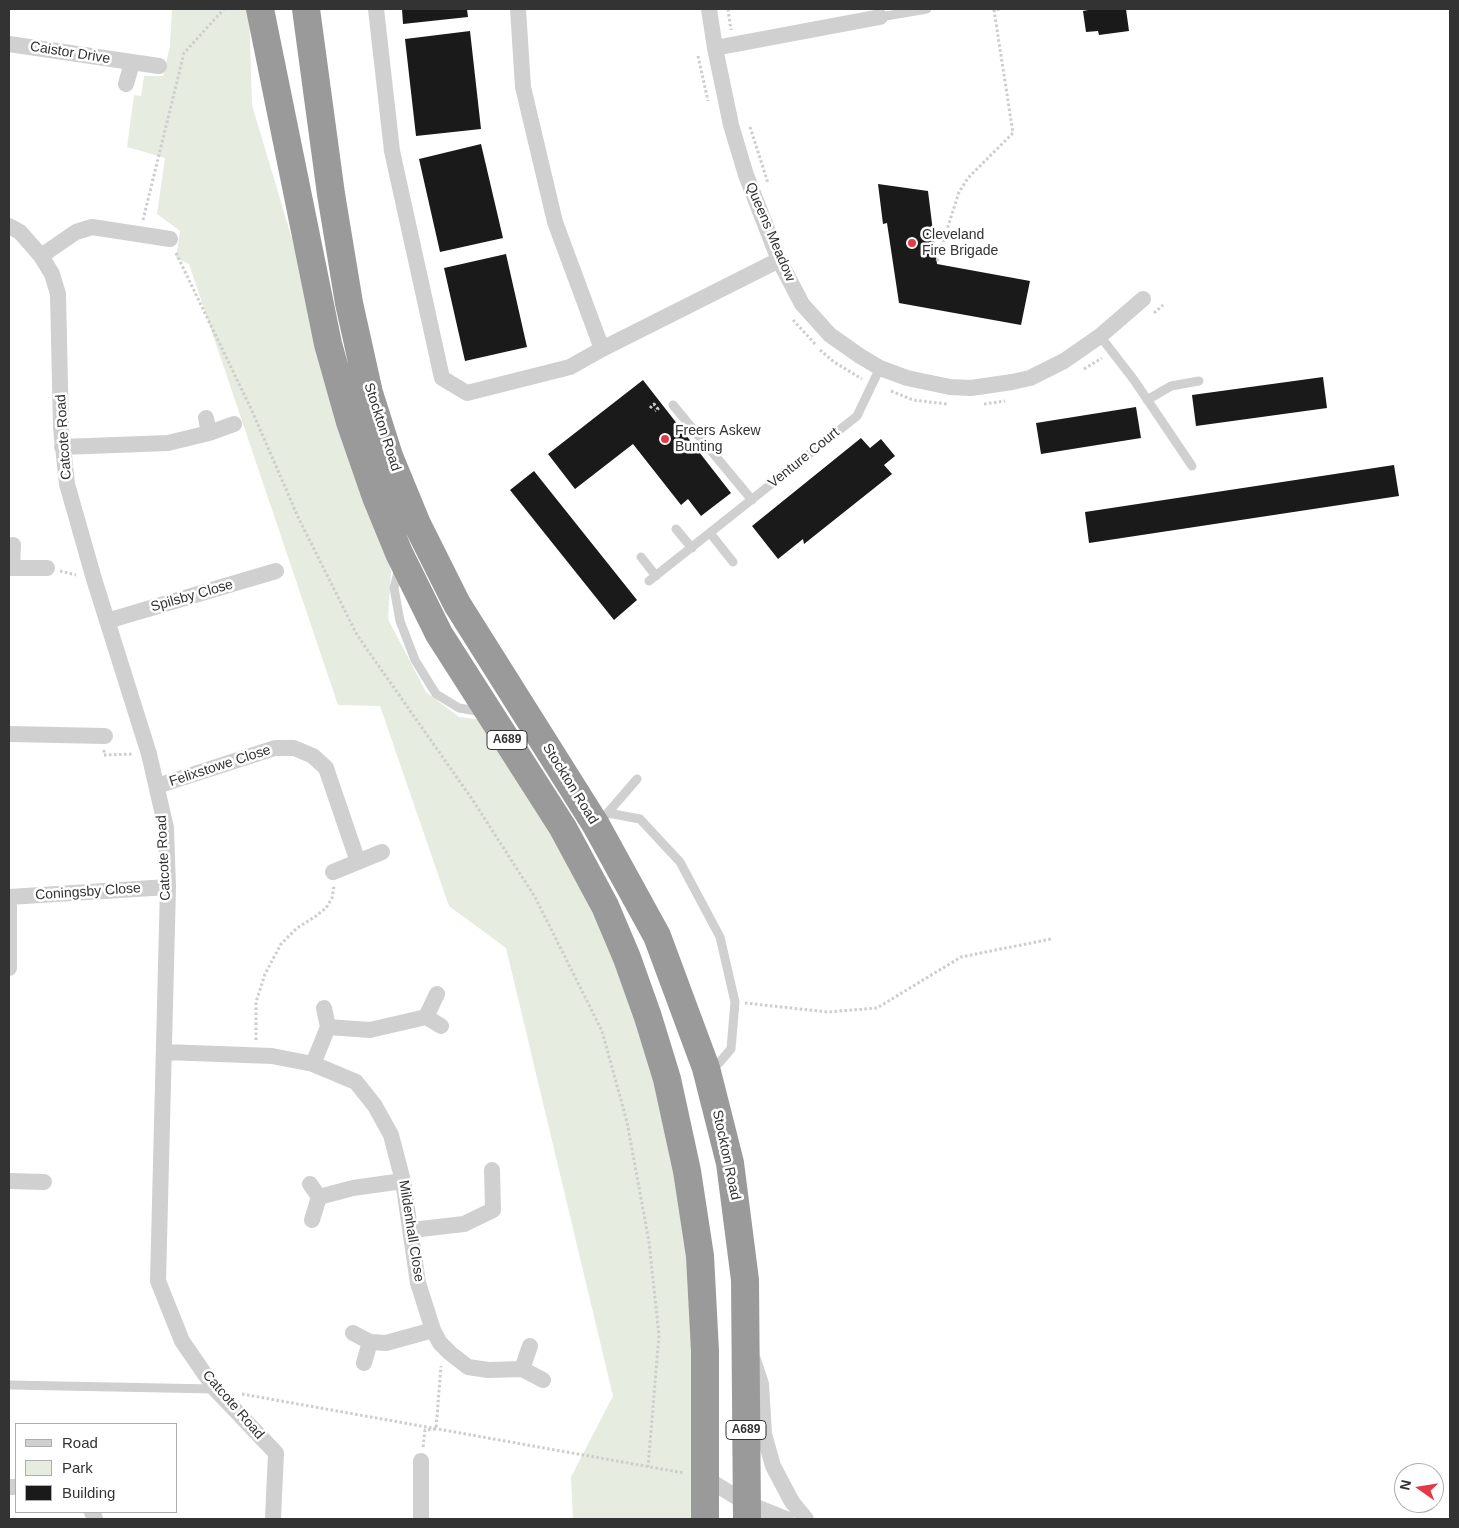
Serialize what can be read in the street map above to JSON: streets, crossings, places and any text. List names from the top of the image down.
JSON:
{
  "streets": {
    "highway": ["Stockton Road", "A689"],
    "street": [
      "Caistor Drive",
      "Queens Meadow",
      "Catcote Road",
      "Spilsby Close",
      "Felixstowe Close",
      "Coningsby Close",
      "Mildenhall Close"
    ],
    "lane": ["Venture Court"]
  },
  "crossings": [
    ["Catcote Road", "Spilsby Close"],
    ["Catcote Road", "Felixstowe Close"],
    ["Catcote Road", "Coningsby Close"],
    ["Catcote Road", "Mildenhall Close"]
  ],
  "places": ["Cleveland Fire Brigade", "Freers Askew Bunting"],
  "legend": ["Road", "Park", "Building"],
  "north": "left"
}
